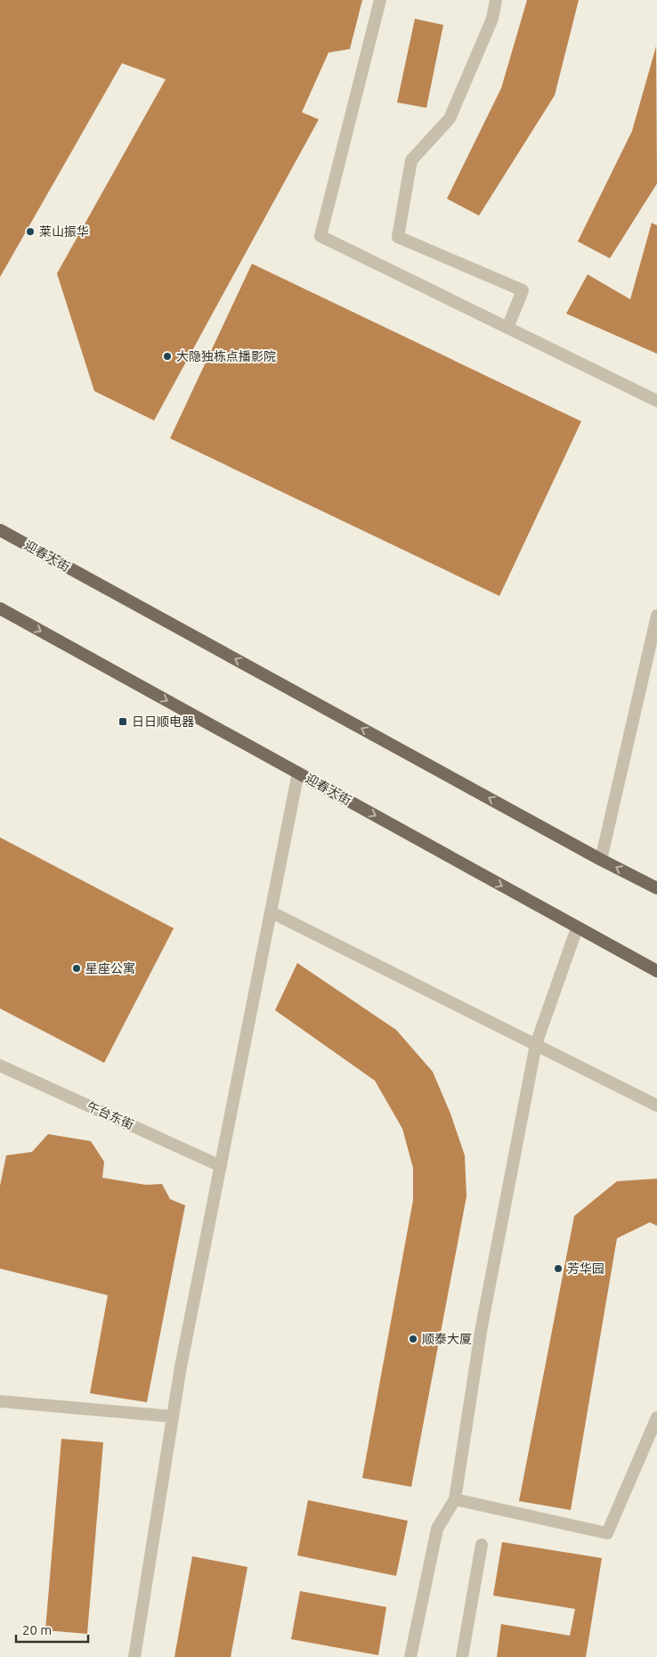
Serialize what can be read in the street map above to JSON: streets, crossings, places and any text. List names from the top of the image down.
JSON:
{
  "streets": {
    "main road": ["迎春大街"],
    "street": ["午台东街"]
  },
  "places": {
    "other": [
      "莱山振华",
      "大隐独栋点播影院",
      "星座公寓",
      "芳华园",
      "顺泰大厦"
    ],
    "transit": ["日日顺电器"]
  },
  "scale_bar": "20 m"
}
